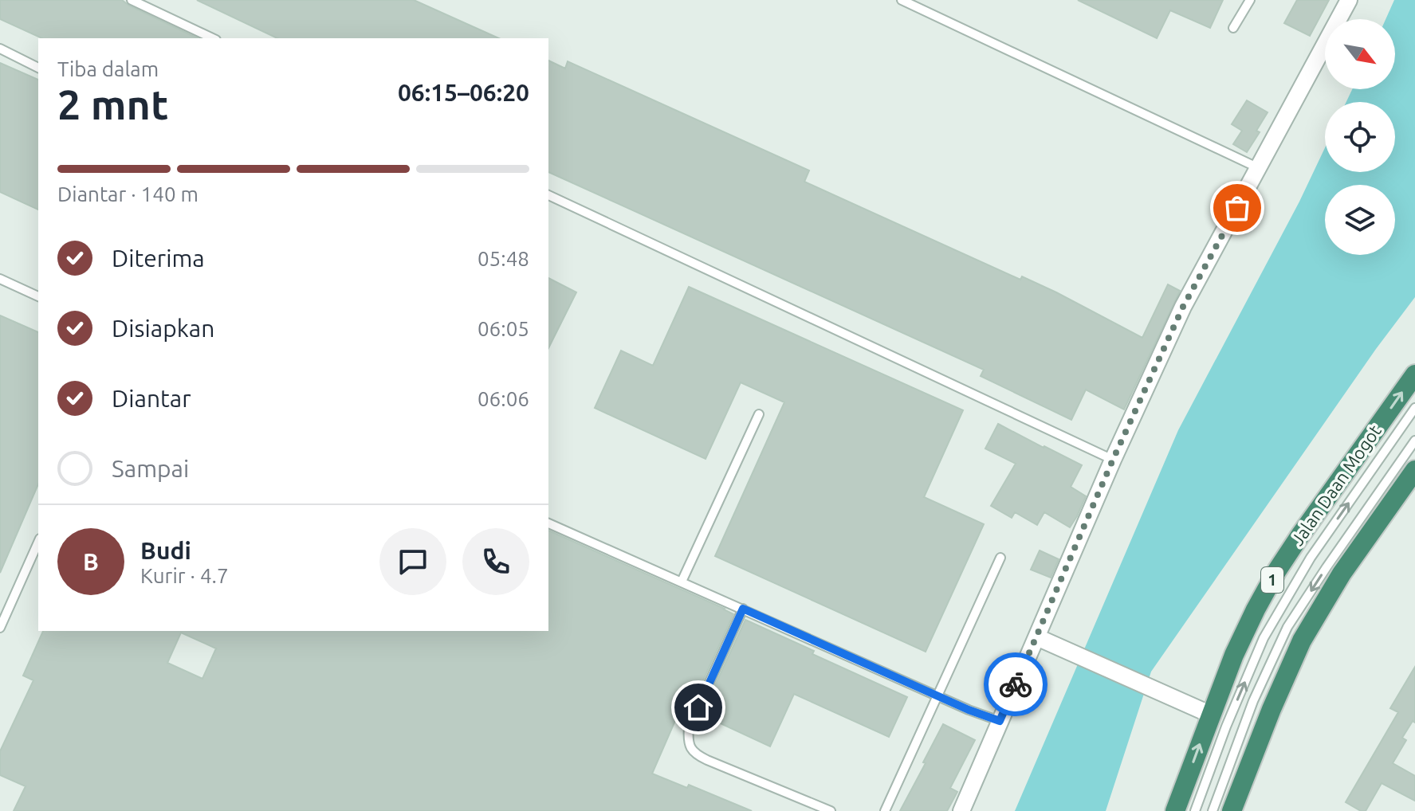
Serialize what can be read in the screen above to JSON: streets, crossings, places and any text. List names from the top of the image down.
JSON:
{
  "streets": {
    "highway": ["Jalan Daan Mogot", "1"]
  },
  "north": "bottom right",
  "page": {
    "heading": ["2 mnt", "Tiba dalam", "06:15–06:20"],
    "panel": ["Budi", "Kurir · 4.7"],
    "bar": "Diantar · 140 m",
    "list": [
      ["Diterima", "05:48"],
      ["Disiapkan", "06:05"],
      ["Diantar", "06:06"],
      "Sampai"
    ],
    "round": "B"
  }
}
